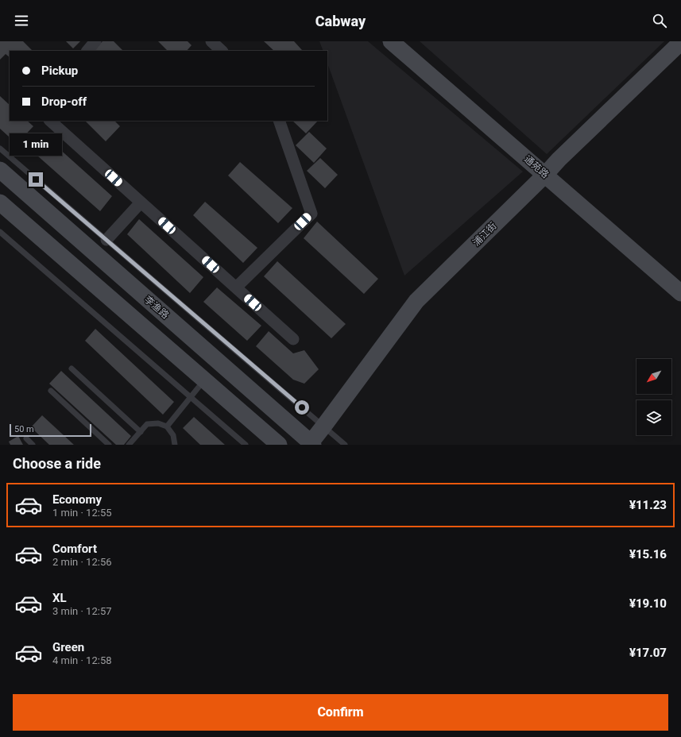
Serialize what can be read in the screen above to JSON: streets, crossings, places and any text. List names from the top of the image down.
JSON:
{
  "streets": {
    "street": ["通苑路", "浦江街", "李渔路"]
  },
  "crossings": [
    ["通苑路", "浦江街"],
    ["浦江街", "李渔路"]
  ],
  "scale_bar": "50 m",
  "north": "bottom left",
  "page": {
    "header": "Cabway",
    "banner": ["Pickup", "Drop-off"],
    "bubble": "1 min",
    "scale": "50 m",
    "heading": "Choose a ride",
    "list": [
      {
        "name": "Economy",
        "note": "1 min · 12:55",
        "value": "¥11.23"
      },
      {
        "name": "Comfort",
        "note": "2 min · 12:56",
        "value": "¥15.16"
      },
      {
        "name": "XL",
        "note": "3 min · 12:57",
        "value": "¥19.10"
      },
      {
        "name": "Green",
        "note": "4 min · 12:58",
        "value": "¥17.07"
      }
    ],
    "buttons": "Confirm"
  }
}
